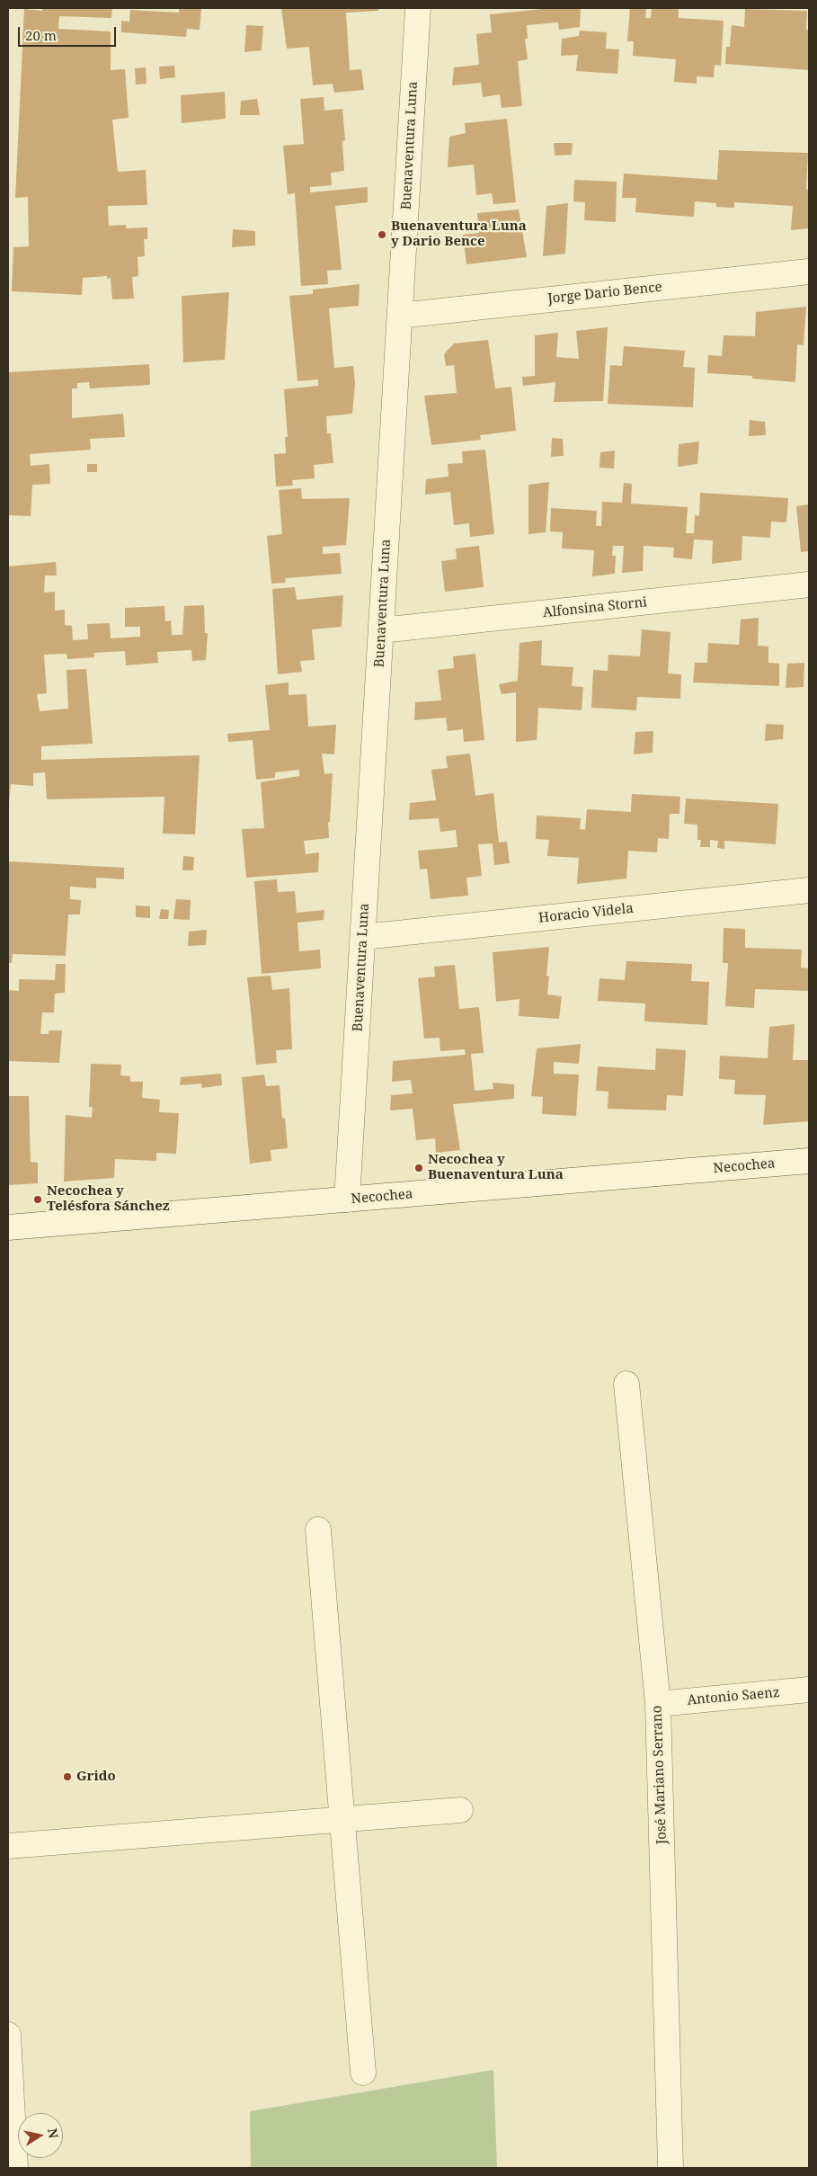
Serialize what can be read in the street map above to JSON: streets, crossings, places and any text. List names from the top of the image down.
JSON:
{
  "streets": {
    "street": [
      "Buenaventura Luna",
      "Jorge Dario Bence",
      "Alfonsina Storni",
      "Horacio Videla",
      "Necochea",
      "Antonio Saenz",
      "José Mariano Serrano"
    ]
  },
  "crossings": [
    ["Buenaventura Luna", "Jorge Dario Bence"],
    ["Buenaventura Luna", "Alfonsina Storni"],
    ["Buenaventura Luna", "Horacio Videla"],
    ["Buenaventura Luna", "Necochea"],
    ["Antonio Saenz", "José Mariano Serrano"]
  ],
  "places": [
    "Buenaventura Luna y Dario Bence",
    "Necochea y Buenaventura Luna",
    "Necochea y Telésfora Sánchez",
    "Grido"
  ],
  "scale_bar": "20 m",
  "north": "right"
}
